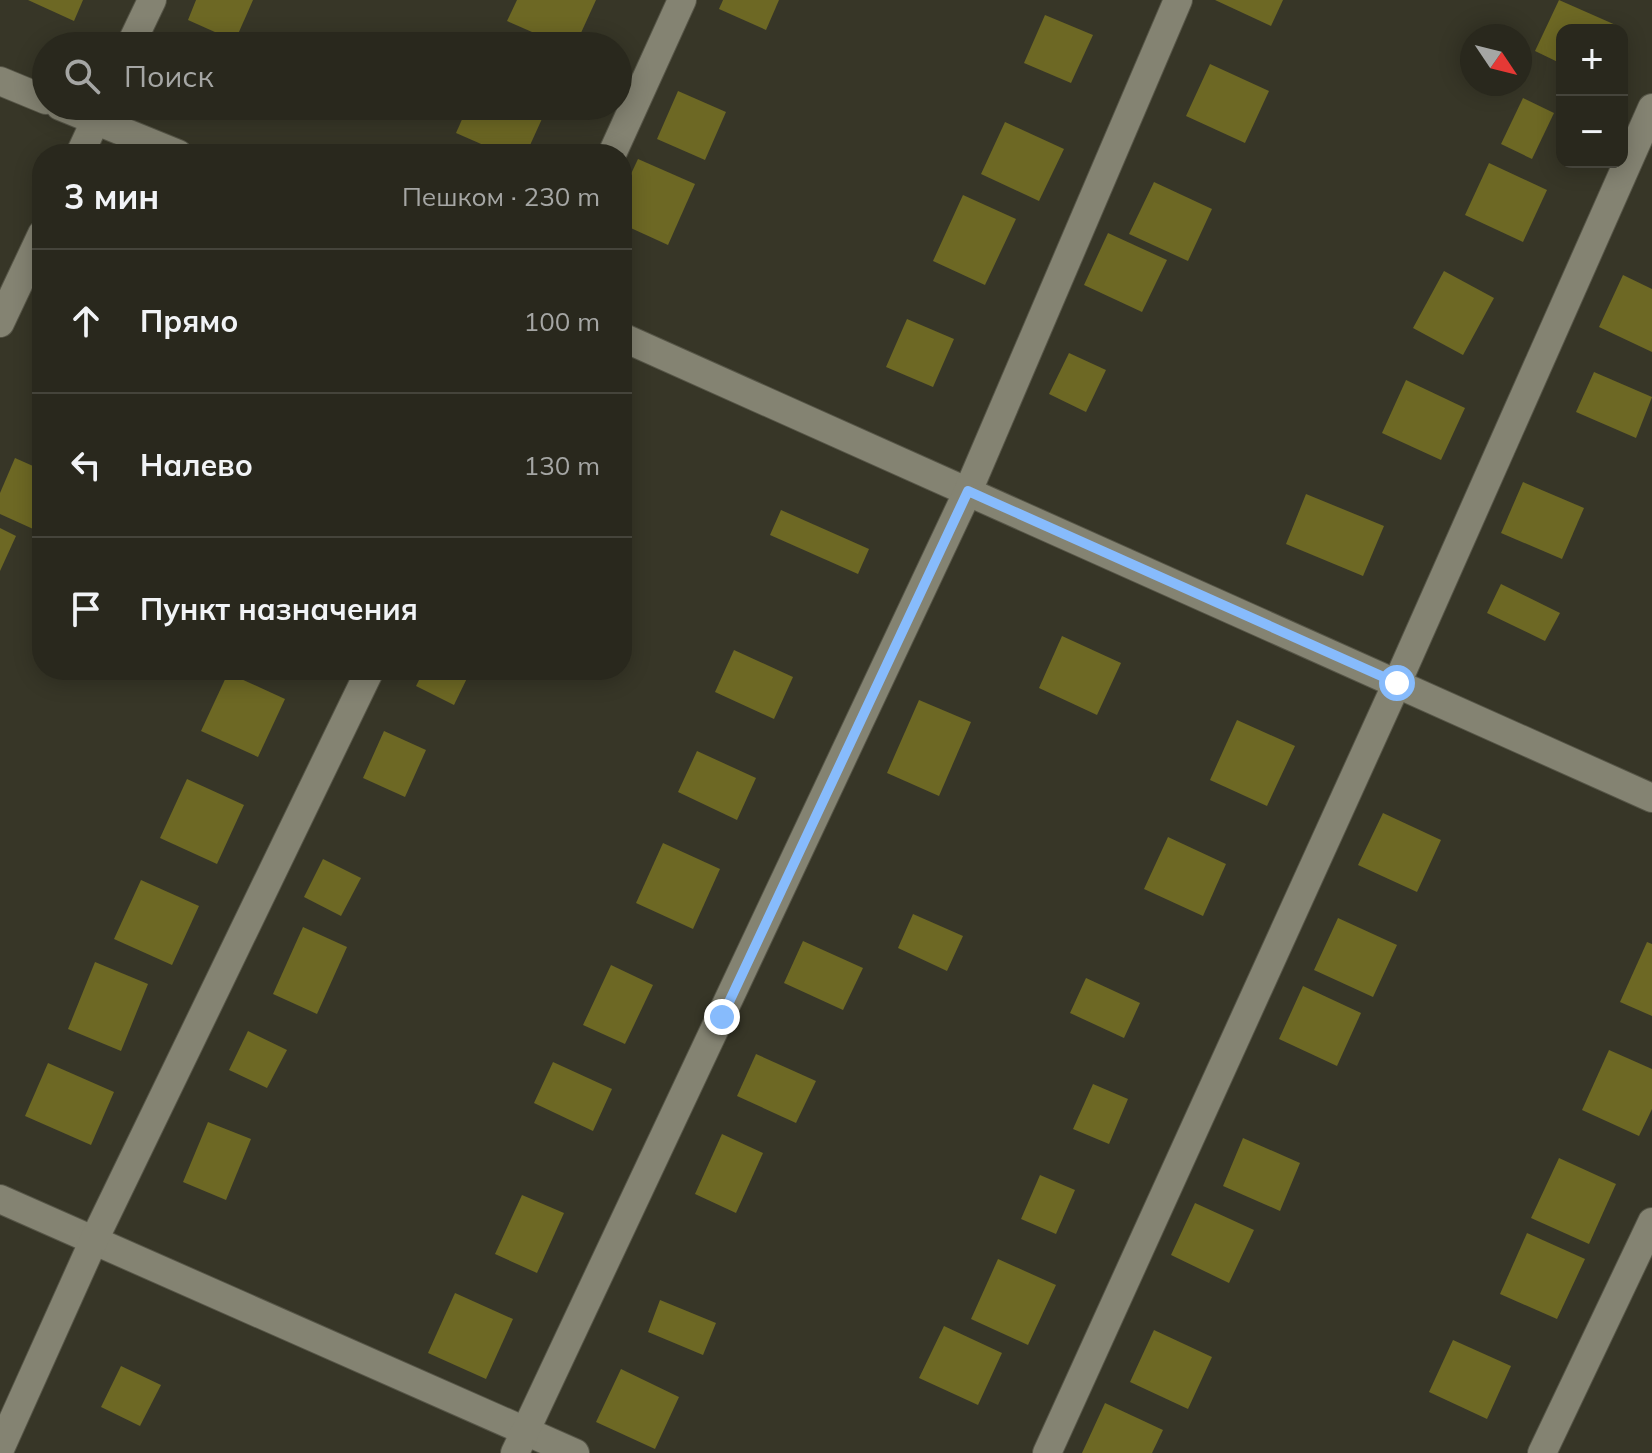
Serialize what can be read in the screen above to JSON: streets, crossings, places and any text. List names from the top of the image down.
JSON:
{
  "north": "bottom right",
  "page": {
    "map_buttons": ["+", "−"],
    "search": "Поиск",
    "heading": ["3 мин", "Пешком · 230 m"],
    "list": [
      ["Прямо", "100 m"],
      ["Налево", "130 m"],
      "Пункт назначения"
    ]
  }
}
